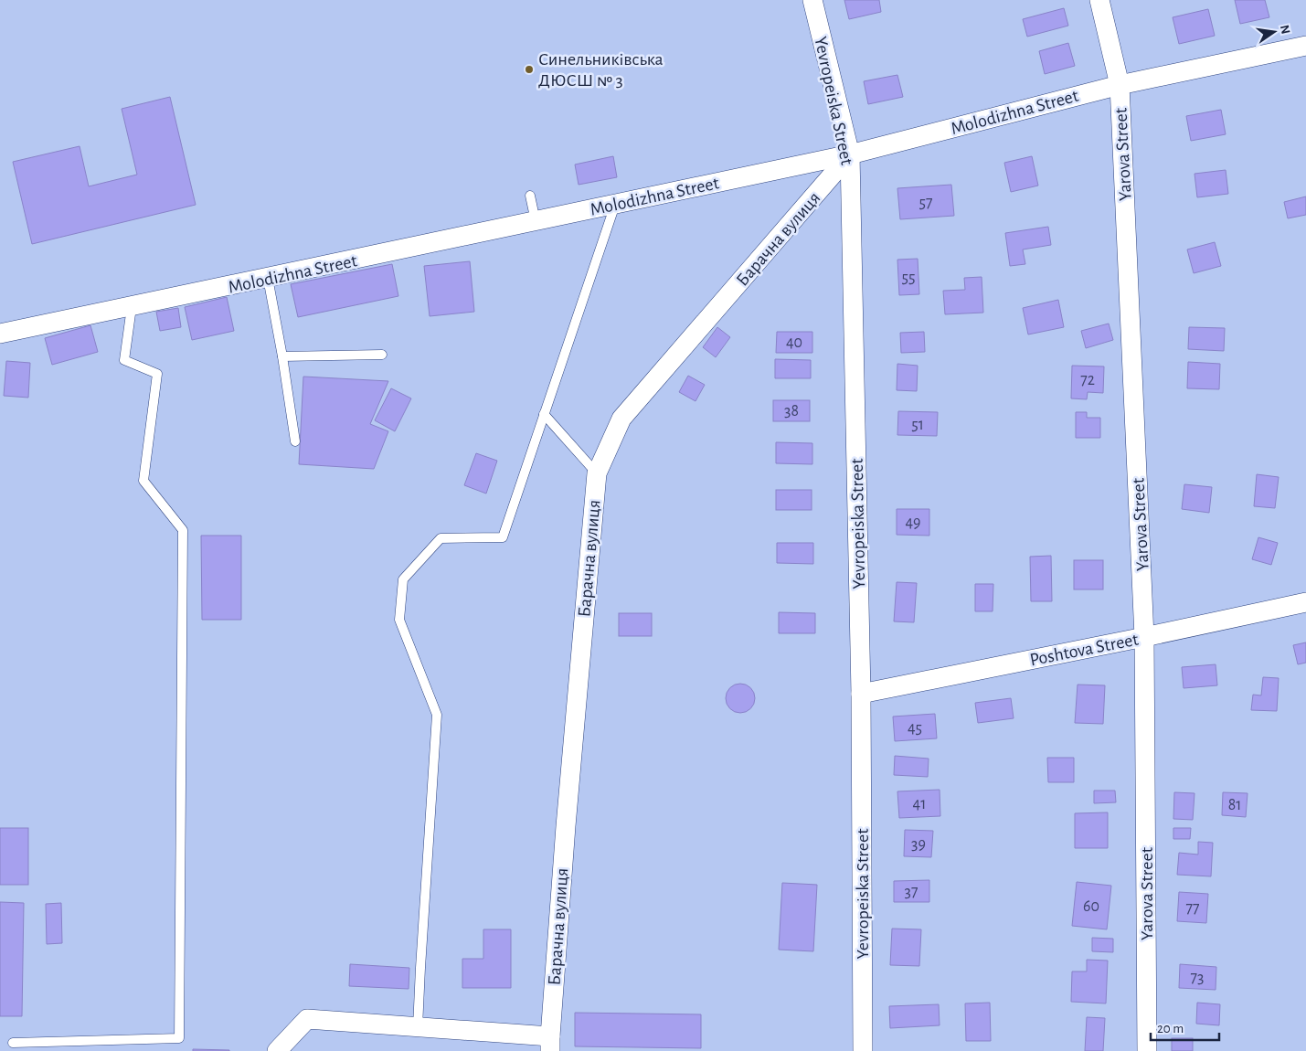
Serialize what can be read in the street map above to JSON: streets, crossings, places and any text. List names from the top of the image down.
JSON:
{
  "streets": {
    "street": [
      "Yevropeiska Street",
      "Molodizhna Street",
      "Yarova Street",
      "Барачна вулиця",
      "Poshtova Street"
    ]
  },
  "crossings": [
    ["Yevropeiska Street", "Molodizhna Street"],
    ["Yevropeiska Street", "Барачна вулиця"],
    ["Yevropeiska Street", "Poshtova Street"],
    ["Molodizhna Street", "Yarova Street"],
    ["Molodizhna Street", "Барачна вулиця"],
    ["Yarova Street", "Poshtova Street"]
  ],
  "places": ["Синельниківська ДЮСШ № 3"],
  "house_numbers": [
    "57",
    "55",
    "40",
    "72",
    "38",
    "51",
    "49",
    "45",
    "41",
    "81",
    "39",
    "37",
    "60",
    "77",
    "73"
  ],
  "scale_bar": "20 m",
  "north": "right"
}
